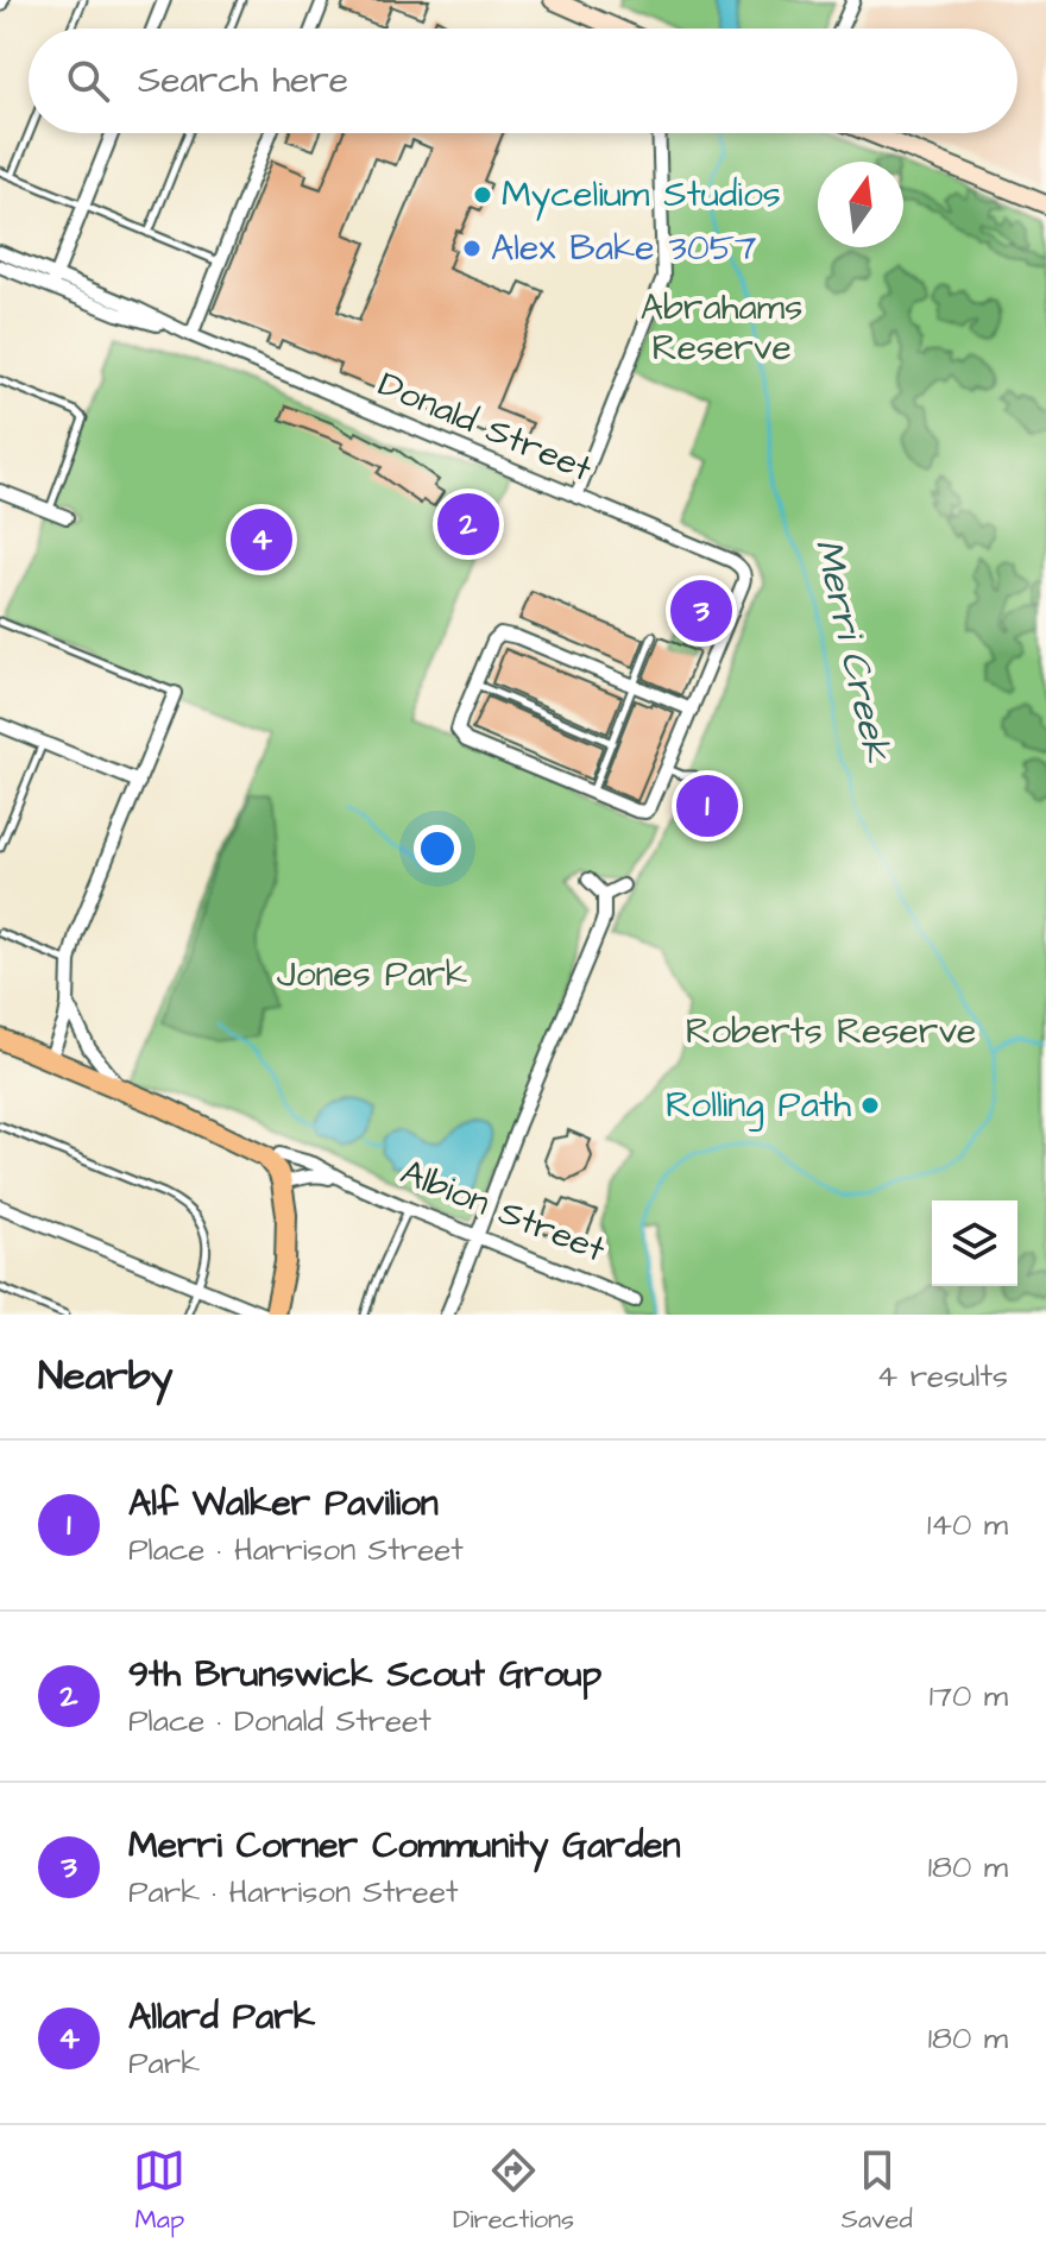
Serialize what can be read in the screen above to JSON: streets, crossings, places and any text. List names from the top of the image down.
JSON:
{
  "streets": {
    "main road": ["Albion Street"],
    "street": ["Donald Street"]
  },
  "water": ["Merri Creek"],
  "parks": ["Abrahams Reserve", "Jones Park", "Roberts Reserve"],
  "places": ["Mycelium Studios", "Alex Bake 3057", "Rolling Path"],
  "north": "top",
  "page": {
    "search": "Search here",
    "pins": [
      "2",
      "4",
      "3",
      "1"
    ],
    "heading": ["Nearby", "4 results"],
    "list": [
      {
        "mark": "1",
        "name": "Alf Walker Pavilion",
        "note": "Place · Harrison Street",
        "value": "140 m"
      },
      {
        "mark": "2",
        "name": "9th Brunswick Scout Group",
        "note": "Place · Donald Street",
        "value": "170 m"
      },
      {
        "mark": "3",
        "name": "Merri Corner Community Garden",
        "note": "Park · Harrison Street",
        "value": "180 m"
      },
      {
        "mark": "4",
        "name": "Allard Park",
        "note": "Park",
        "value": "180 m"
      }
    ],
    "nav": ["Map", "Directions", "Saved"]
  }
}
